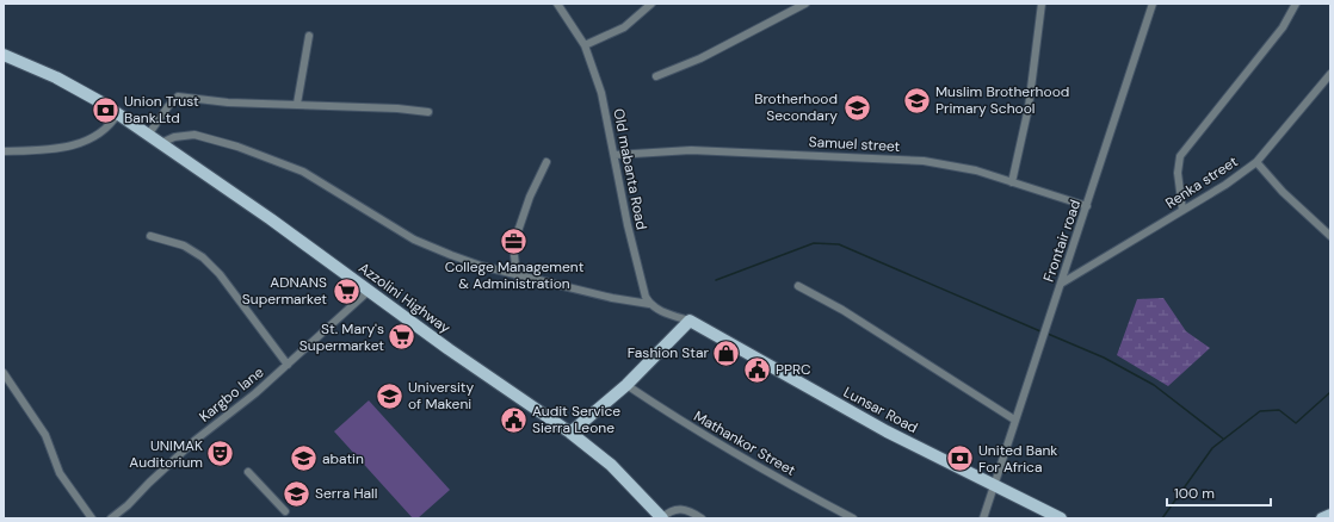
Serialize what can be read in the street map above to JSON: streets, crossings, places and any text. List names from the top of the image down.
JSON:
{
  "streets": {
    "main road": ["Azzolini Highway", "Lunsar Road"],
    "street": [
      "Samuel street",
      "Old mabanta Road",
      "Renka street",
      "Frontair road",
      "Kargbo lane",
      "Mathankor Street"
    ]
  },
  "crossings": [
    ["Samuel street", "Old mabanta Road"],
    ["Samuel street", "Frontair road"],
    ["Renka street", "Frontair road"],
    ["Frontair road", "Lunsar Road"],
    ["Azzolini Highway", "Kargbo lane"]
  ],
  "places": {
    "school or university": [
      "Muslim Brotherhood Primary School",
      "Brotherhood Secondary",
      "University of Makeni",
      "abatin",
      "Serra Hall"
    ],
    "bank": ["Union Trust Bank.Ltd", "United Bank For Africa"],
    "office": ["College Management & Administration"],
    "supermarket": ["ADNANS Supermarket", "St. Mary's Supermarket"],
    "shop": ["Fashion Star"],
    "public building": ["PPRC", "Audit Service Sierra Leone"],
    "theatre": ["UNIMAK Auditorium"]
  },
  "scale_bar": "100 m"
}
